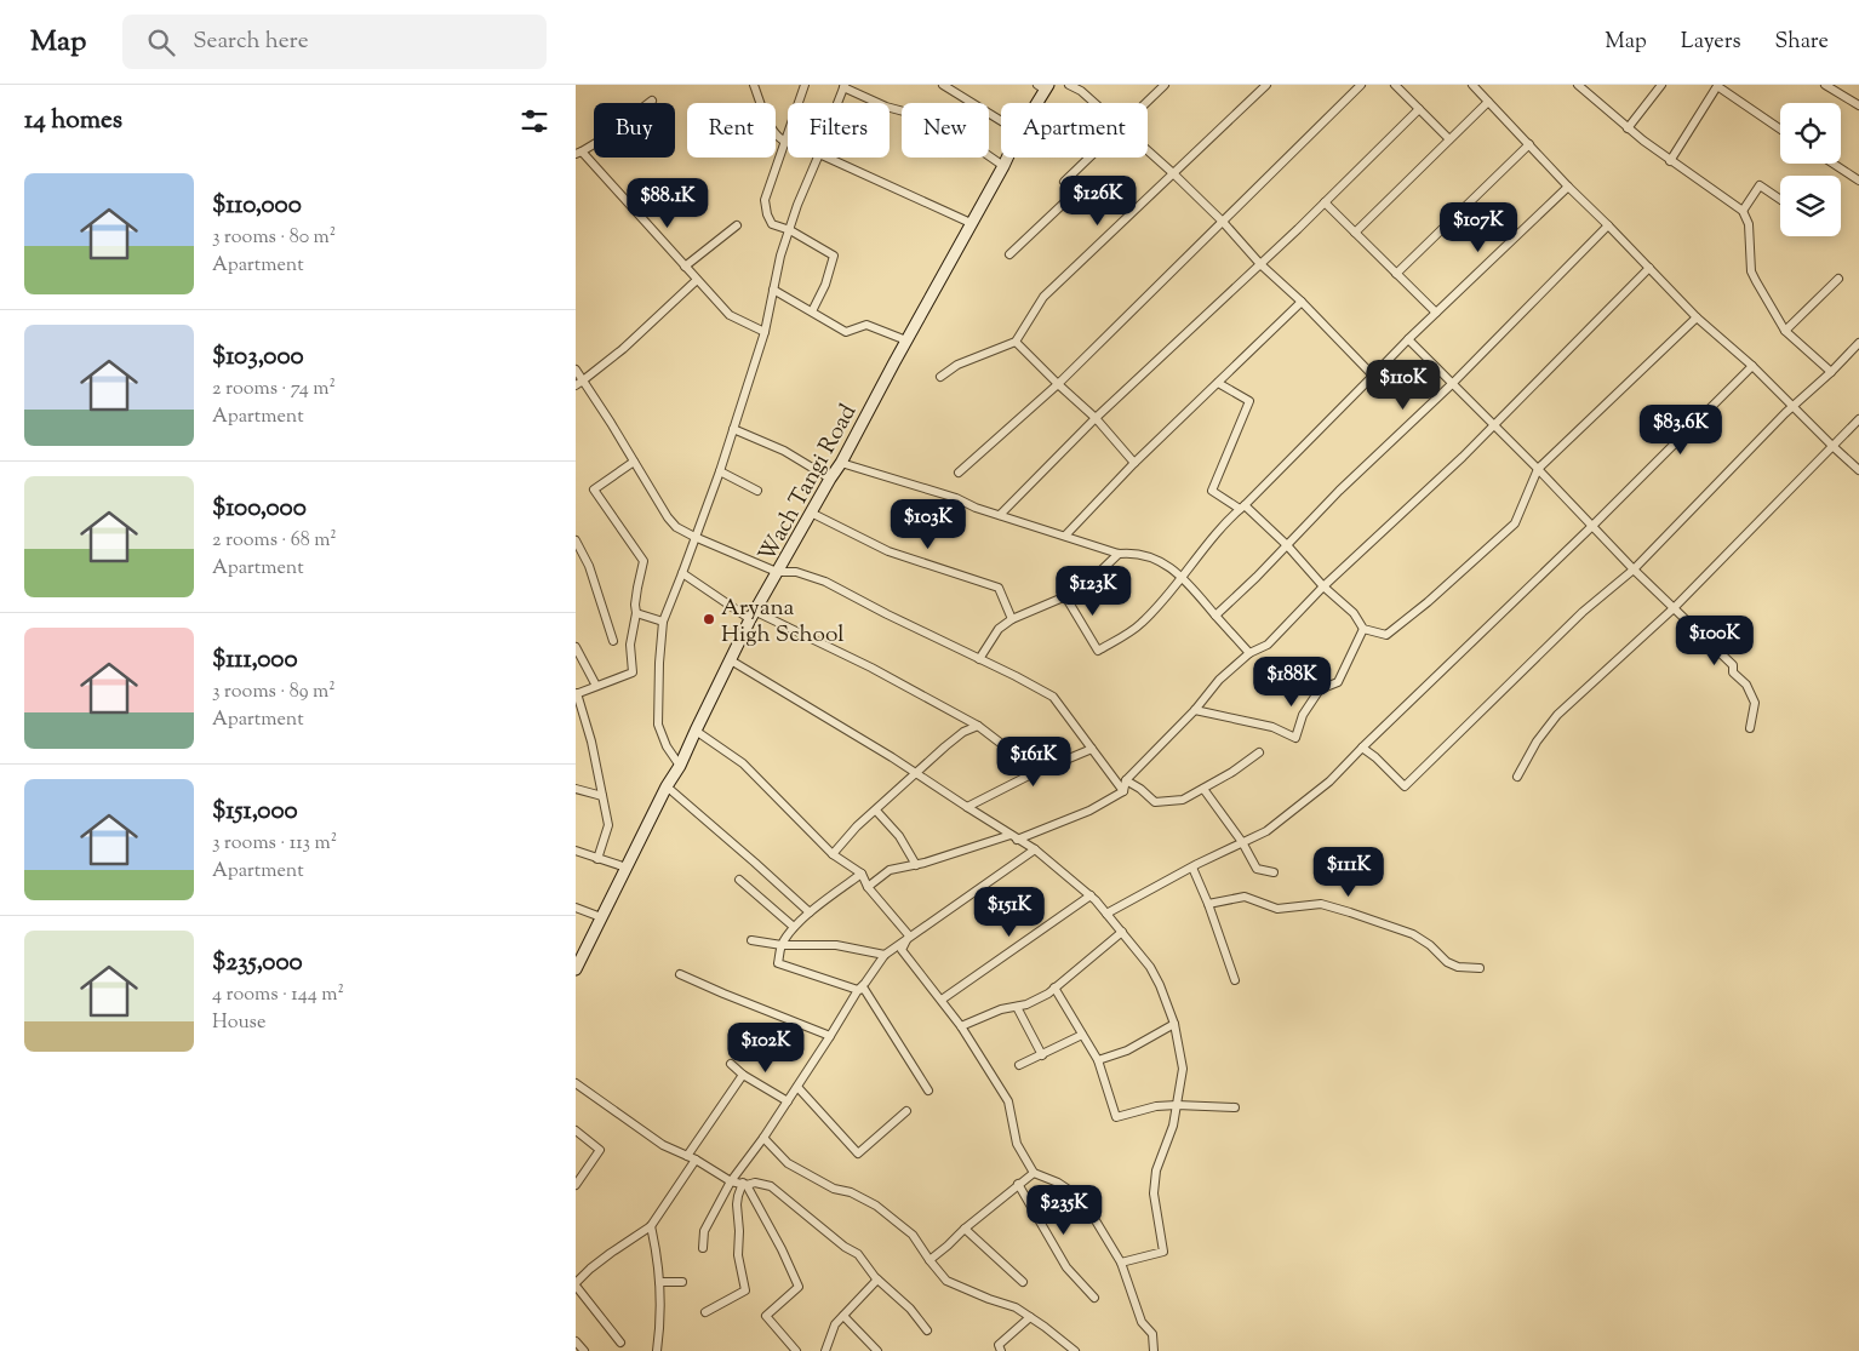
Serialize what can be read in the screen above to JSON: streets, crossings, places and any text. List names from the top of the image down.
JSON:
{
  "streets": {
    "main road": ["Wach Tangi Road"]
  },
  "places": ["Aryana High School"],
  "page": {
    "header": "Map",
    "search": "Search here",
    "nav": ["Map", "Layers", "Share"],
    "heading": "14 homes",
    "chip": [
      "Buy",
      "Rent",
      "Filters",
      "New",
      "Apartment"
    ],
    "list": [
      {
        "name": "$110,000",
        "note": "3 rooms · 80 m² · Apartment"
      },
      {
        "name": "$103,000",
        "note": "2 rooms · 74 m² · Apartment"
      },
      {
        "name": "$100,000",
        "note": "2 rooms · 68 m² · Apartment"
      },
      {
        "name": "$111,000",
        "note": "3 rooms · 89 m² · Apartment"
      },
      {
        "name": "$151,000",
        "note": "3 rooms · 113 m² · Apartment"
      },
      {
        "name": "$235,000",
        "note": "4 rooms · 144 m² · House"
      }
    ],
    "price": [
      "$126K",
      "$88.1K",
      "$107K",
      "$110K",
      "$83.6K",
      "$103K",
      "$123K",
      "$100K",
      "$188K",
      "$161K",
      "$111K",
      "$151K",
      "$102K",
      "$235K"
    ]
  }
}
